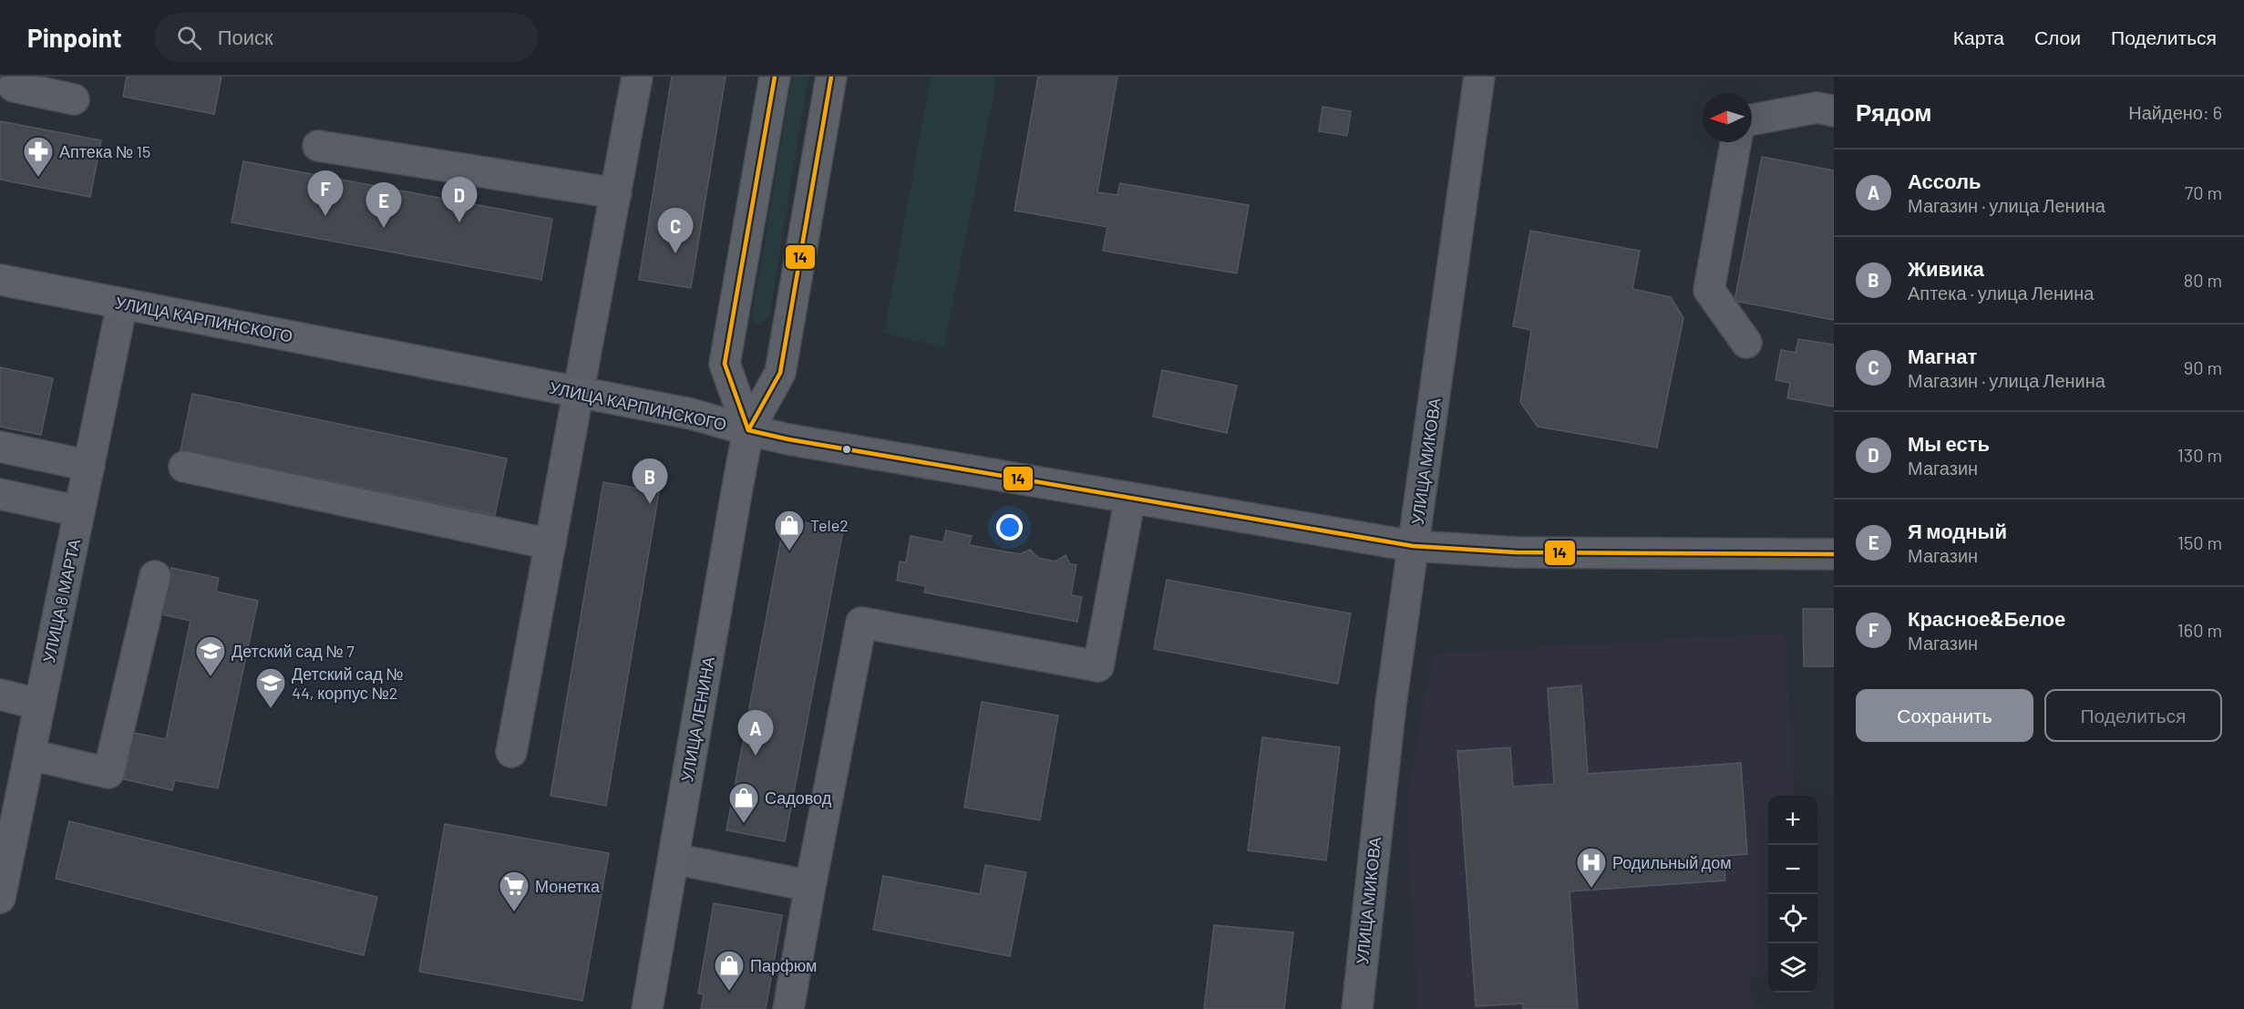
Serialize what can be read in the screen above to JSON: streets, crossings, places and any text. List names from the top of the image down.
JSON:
{
  "streets": {
    "main road": ["УЛИЦА КАРПИНСКОГО", "УЛИЦА ЛЕНИНА"],
    "street": ["УЛИЦА МИКОВА", "УЛИЦА 8 МАРТА"]
  },
  "crossings": [
    ["УЛИЦА КАРПИНСКОГО", "УЛИЦА МИКОВА"],
    ["УЛИЦА КАРПИНСКОГО", "УЛИЦА 8 МАРТА"],
    ["УЛИЦА КАРПИНСКОГО", "УЛИЦА ЛЕНИНА"]
  ],
  "places": {
    "pharmacy": ["Аптека № 15"],
    "shop": ["Tele2", "Садовод", "Парфюм"],
    "school or university": ["Детский сад № 7", "Детский сад № 44, корпус №2"],
    "hospital": ["Родильный дом"],
    "supermarket": ["Монетка"]
  },
  "lines": ["transit line 14"],
  "north": "left",
  "page": {
    "header": "Pinpoint",
    "search": "Поиск",
    "nav": ["Карта", "Слои", "Поделиться"],
    "heading": ["Рядом", "Найдено: 6"],
    "list": [
      {
        "mark": "A",
        "name": "Ассоль",
        "note": "Магазин · улица Ленина",
        "value": "70 m"
      },
      {
        "mark": "B",
        "name": "Живика",
        "note": "Аптека · улица Ленина",
        "value": "80 m"
      },
      {
        "mark": "C",
        "name": "Магнат",
        "note": "Магазин · улица Ленина",
        "value": "90 m"
      },
      {
        "mark": "D",
        "name": "Мы есть",
        "note": "Магазин",
        "value": "130 m"
      },
      {
        "mark": "E",
        "name": "Я модный",
        "note": "Магазин",
        "value": "150 m"
      },
      {
        "mark": "F",
        "name": "Красное&Белое",
        "note": "Магазин",
        "value": "160 m"
      }
    ],
    "pins": [
      "F",
      "D",
      "E",
      "C",
      "B",
      "A"
    ],
    "buttons": ["Сохранить", "Поделиться"],
    "map_buttons": ["+", "−"]
  }
}
